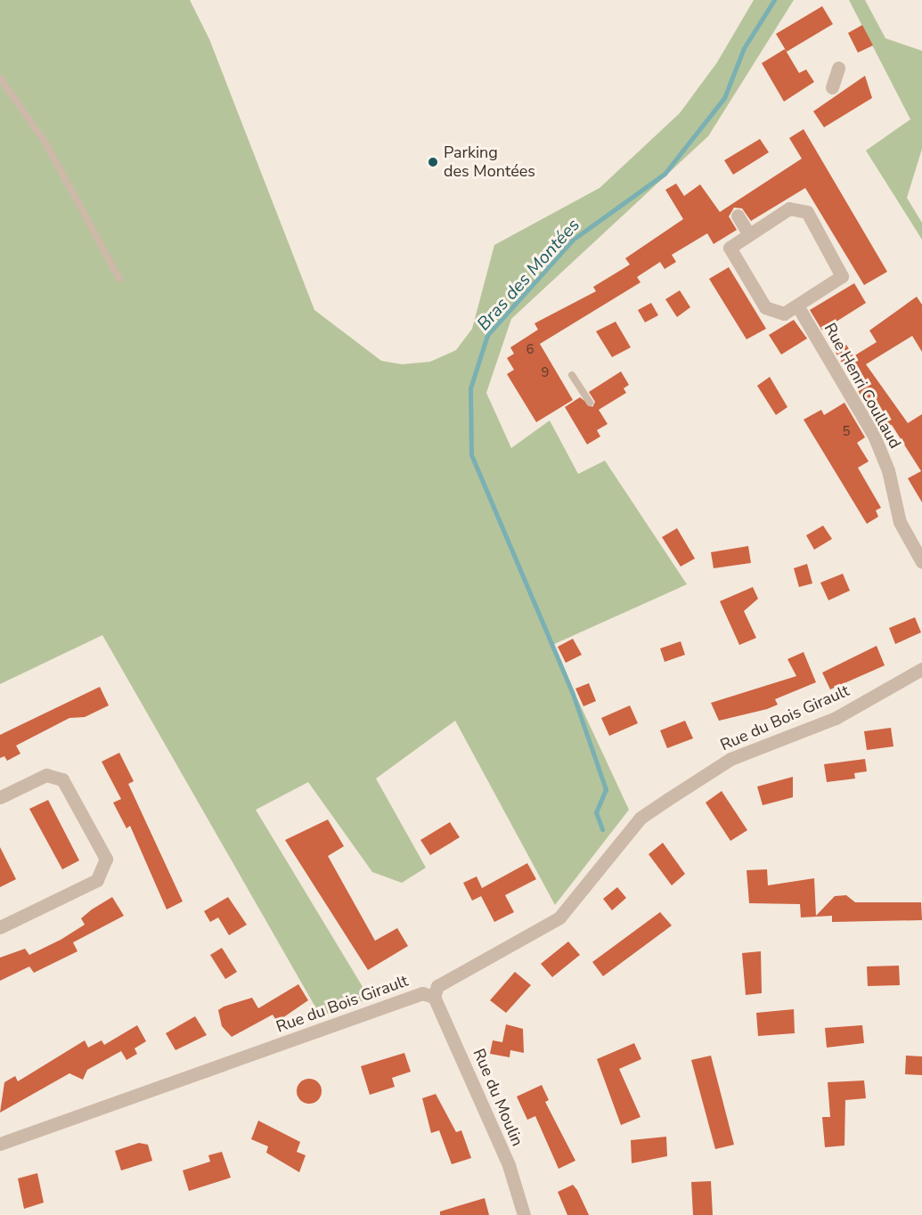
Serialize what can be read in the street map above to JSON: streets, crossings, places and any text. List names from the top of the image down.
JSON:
{
  "streets": {
    "street": ["Rue Henri Coullaud", "Rue du Bois Girault", "Rue du Moulin"]
  },
  "crossings": [
    ["Rue du Bois Girault", "Rue du Moulin"]
  ],
  "water": ["Bras des Montées"],
  "places": ["Parking des Montées"],
  "house_numbers": ["6", "9", "5"]
}
